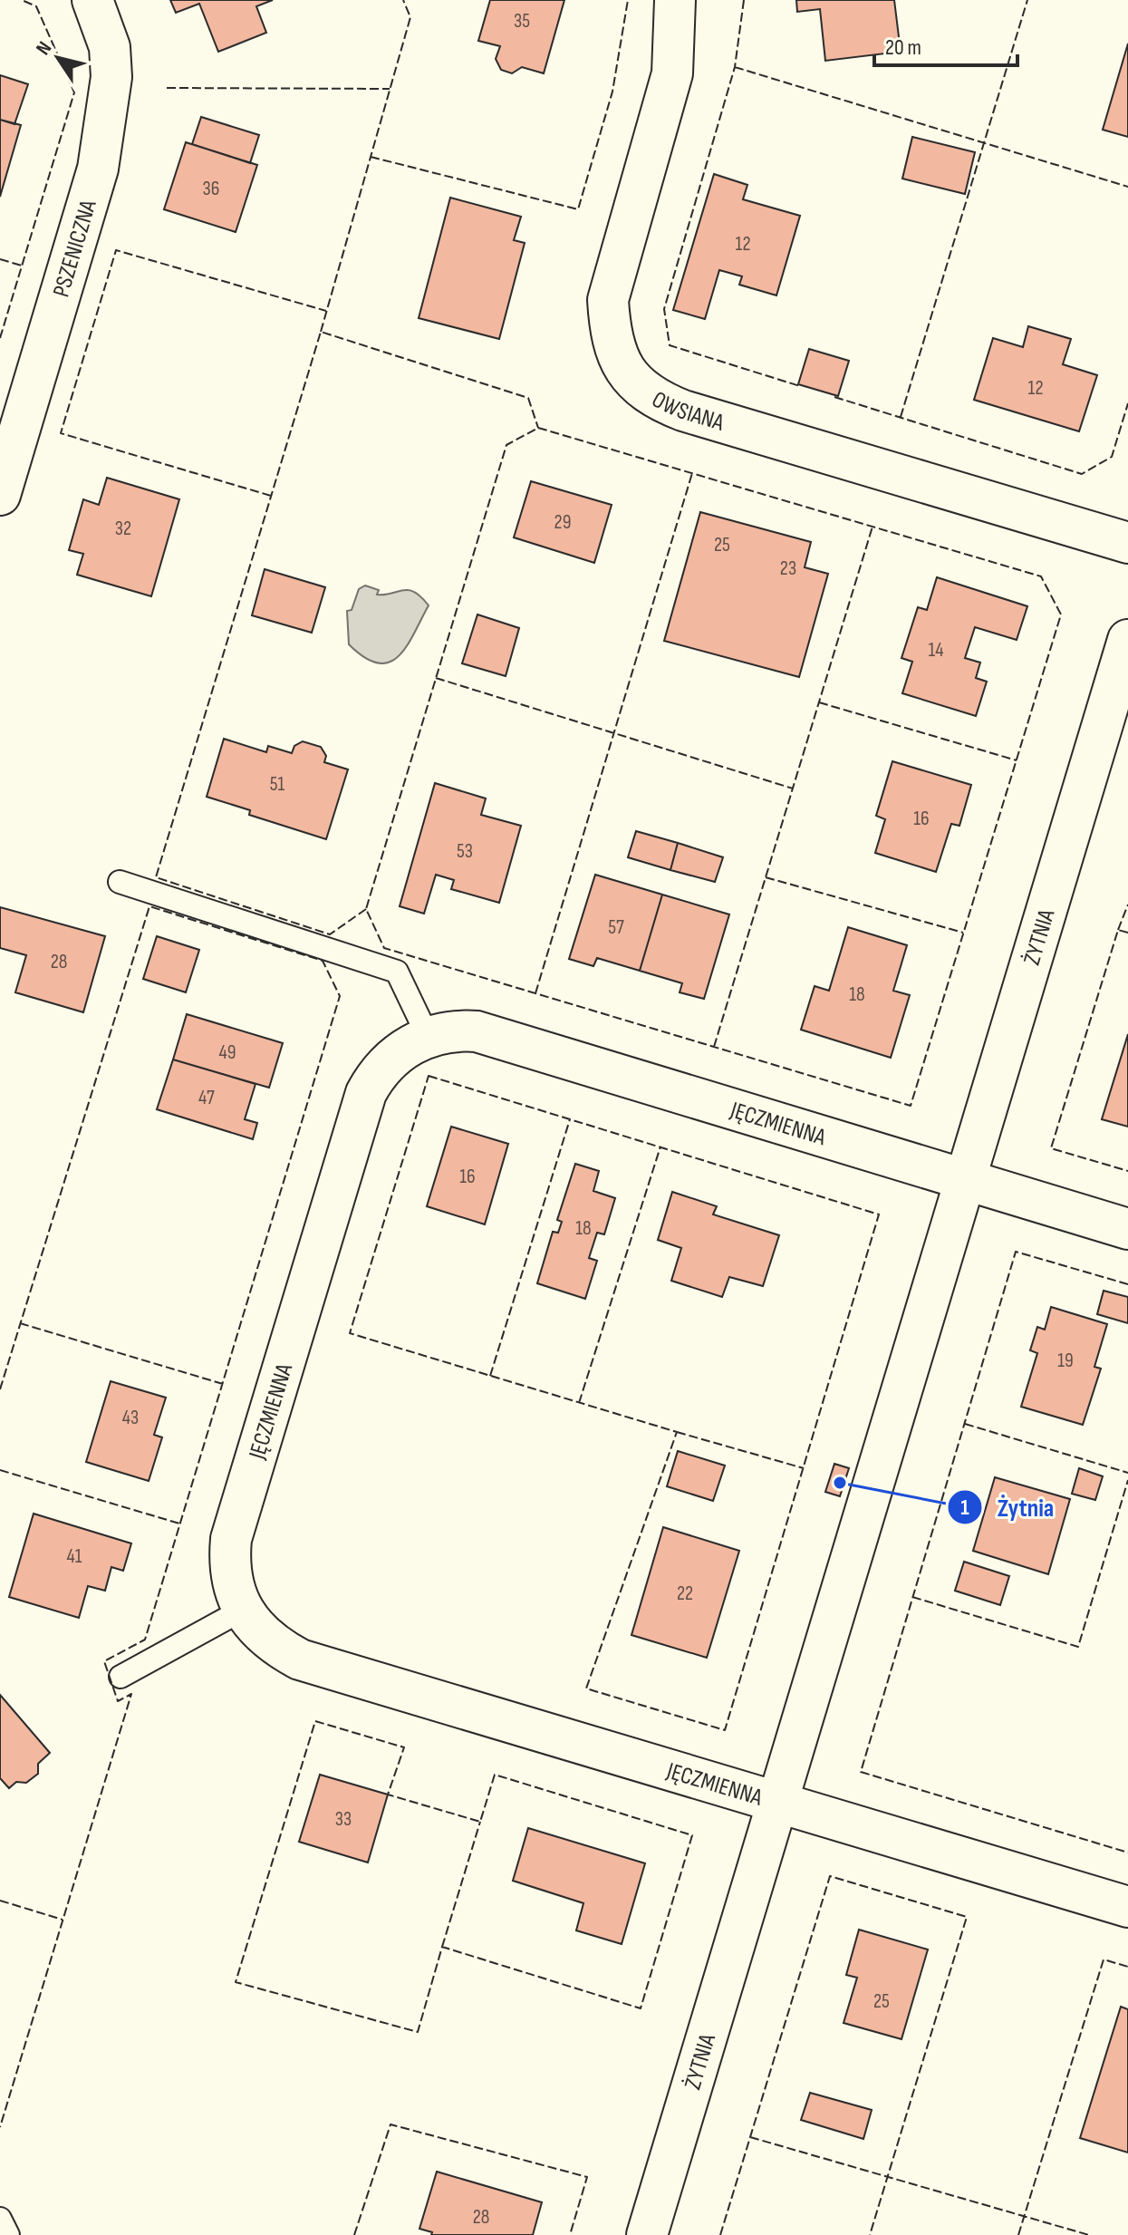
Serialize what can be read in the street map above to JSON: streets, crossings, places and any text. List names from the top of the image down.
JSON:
{
  "streets": {
    "street": [
      "PSZENICZNA",
      "OWSIANA",
      "ŻYTNIA",
      "JĘCZMIENNA"
    ]
  },
  "crossings": [
    ["ŻYTNIA", "JĘCZMIENNA"]
  ],
  "places": ["Żytnia"],
  "house_numbers": [
    "35",
    "36",
    "12",
    "12",
    "29",
    "32",
    "25",
    "23",
    "14",
    "51",
    "16",
    "53",
    "57",
    "28",
    "18",
    "49",
    "47",
    "16",
    "18",
    "19",
    "43",
    "41",
    "22",
    "33",
    "25",
    "28"
  ],
  "scale_bar": "20 m",
  "north": "top left"
}
